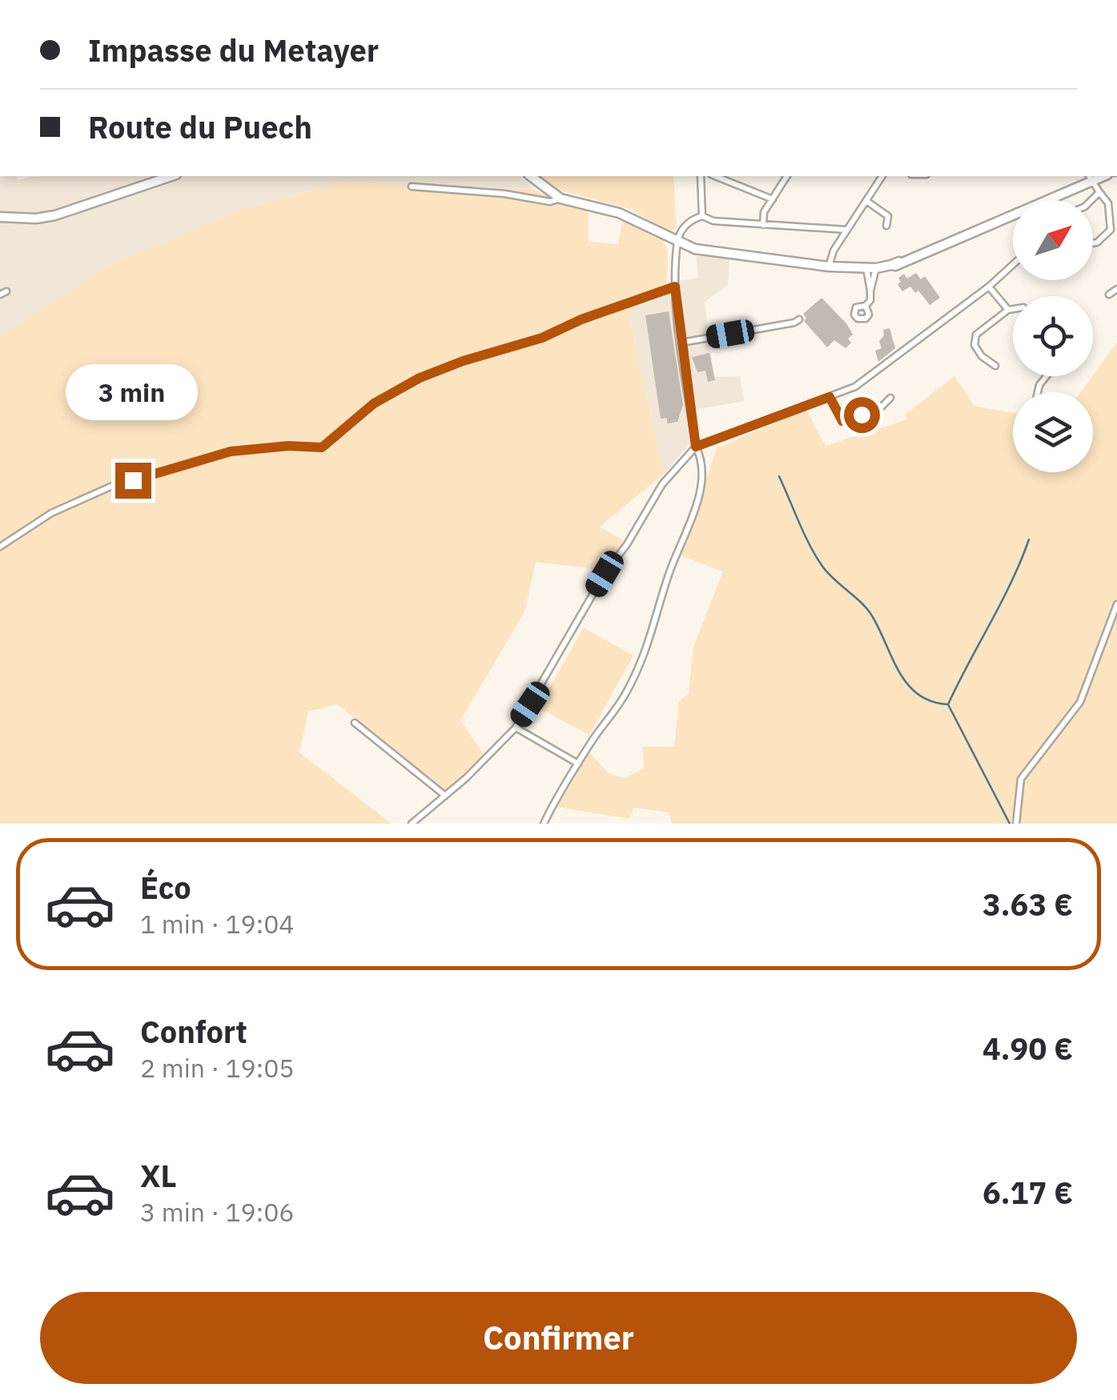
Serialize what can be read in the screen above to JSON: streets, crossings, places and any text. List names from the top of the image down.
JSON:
{
  "north": "top right",
  "page": {
    "banner": ["Impasse du Metayer", "Route du Puech"],
    "bubble": "3 min",
    "list": [
      {
        "name": "Éco",
        "note": "1 min · 19:04",
        "value": "3.63 €"
      },
      {
        "name": "Confort",
        "note": "2 min · 19:05",
        "value": "4.90 €"
      },
      {
        "name": "XL",
        "note": "3 min · 19:06",
        "value": "6.17 €"
      }
    ],
    "buttons": "Confirmer"
  }
}
